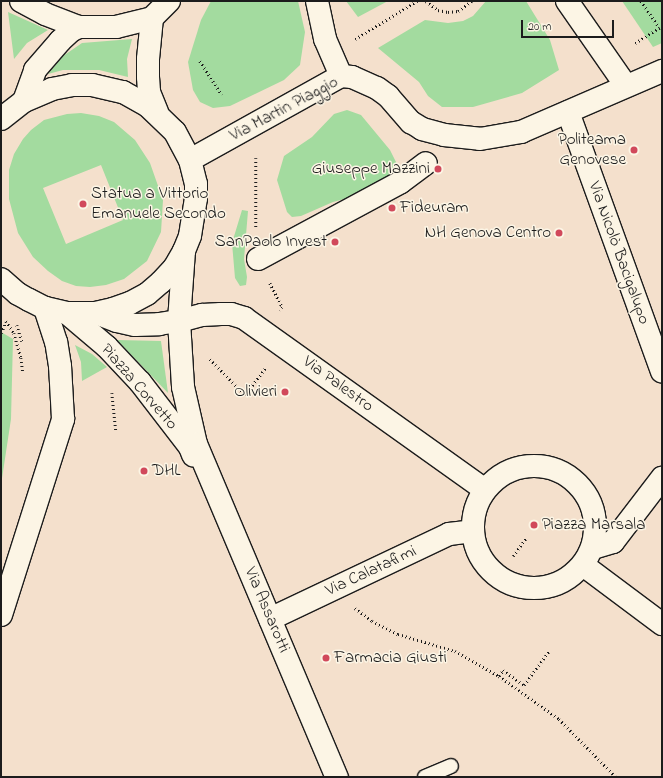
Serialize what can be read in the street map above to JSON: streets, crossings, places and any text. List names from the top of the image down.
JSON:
{
  "streets": {
    "street": [
      "Via Martin Piaggio",
      "Via Nicolò Bacigalupo",
      "Via Palestro",
      "Piazza Corvetto",
      "Via Calatafimi",
      "Via Assarotti"
    ]
  },
  "crossings": [
    ["Via Martin Piaggio", "Via Nicolò Bacigalupo"],
    ["Via Martin Piaggio", "Piazza Corvetto"],
    ["Via Palestro", "Piazza Corvetto"],
    ["Via Palestro", "Via Calatafimi"],
    ["Piazza Corvetto", "Via Assarotti"],
    ["Via Calatafimi", "Via Assarotti"]
  ],
  "places": [
    "Politeama Genovese",
    "Giuseppe Mazzini",
    "Statua a Vittorio Emanuele Secondo",
    "Fideuram",
    "NH Genova Centro",
    "SanPaolo Invest",
    "Olivieri",
    "DHL",
    "Piazza Marsala",
    "Farmacia Giusti"
  ],
  "scale_bar": "20 m"
}
